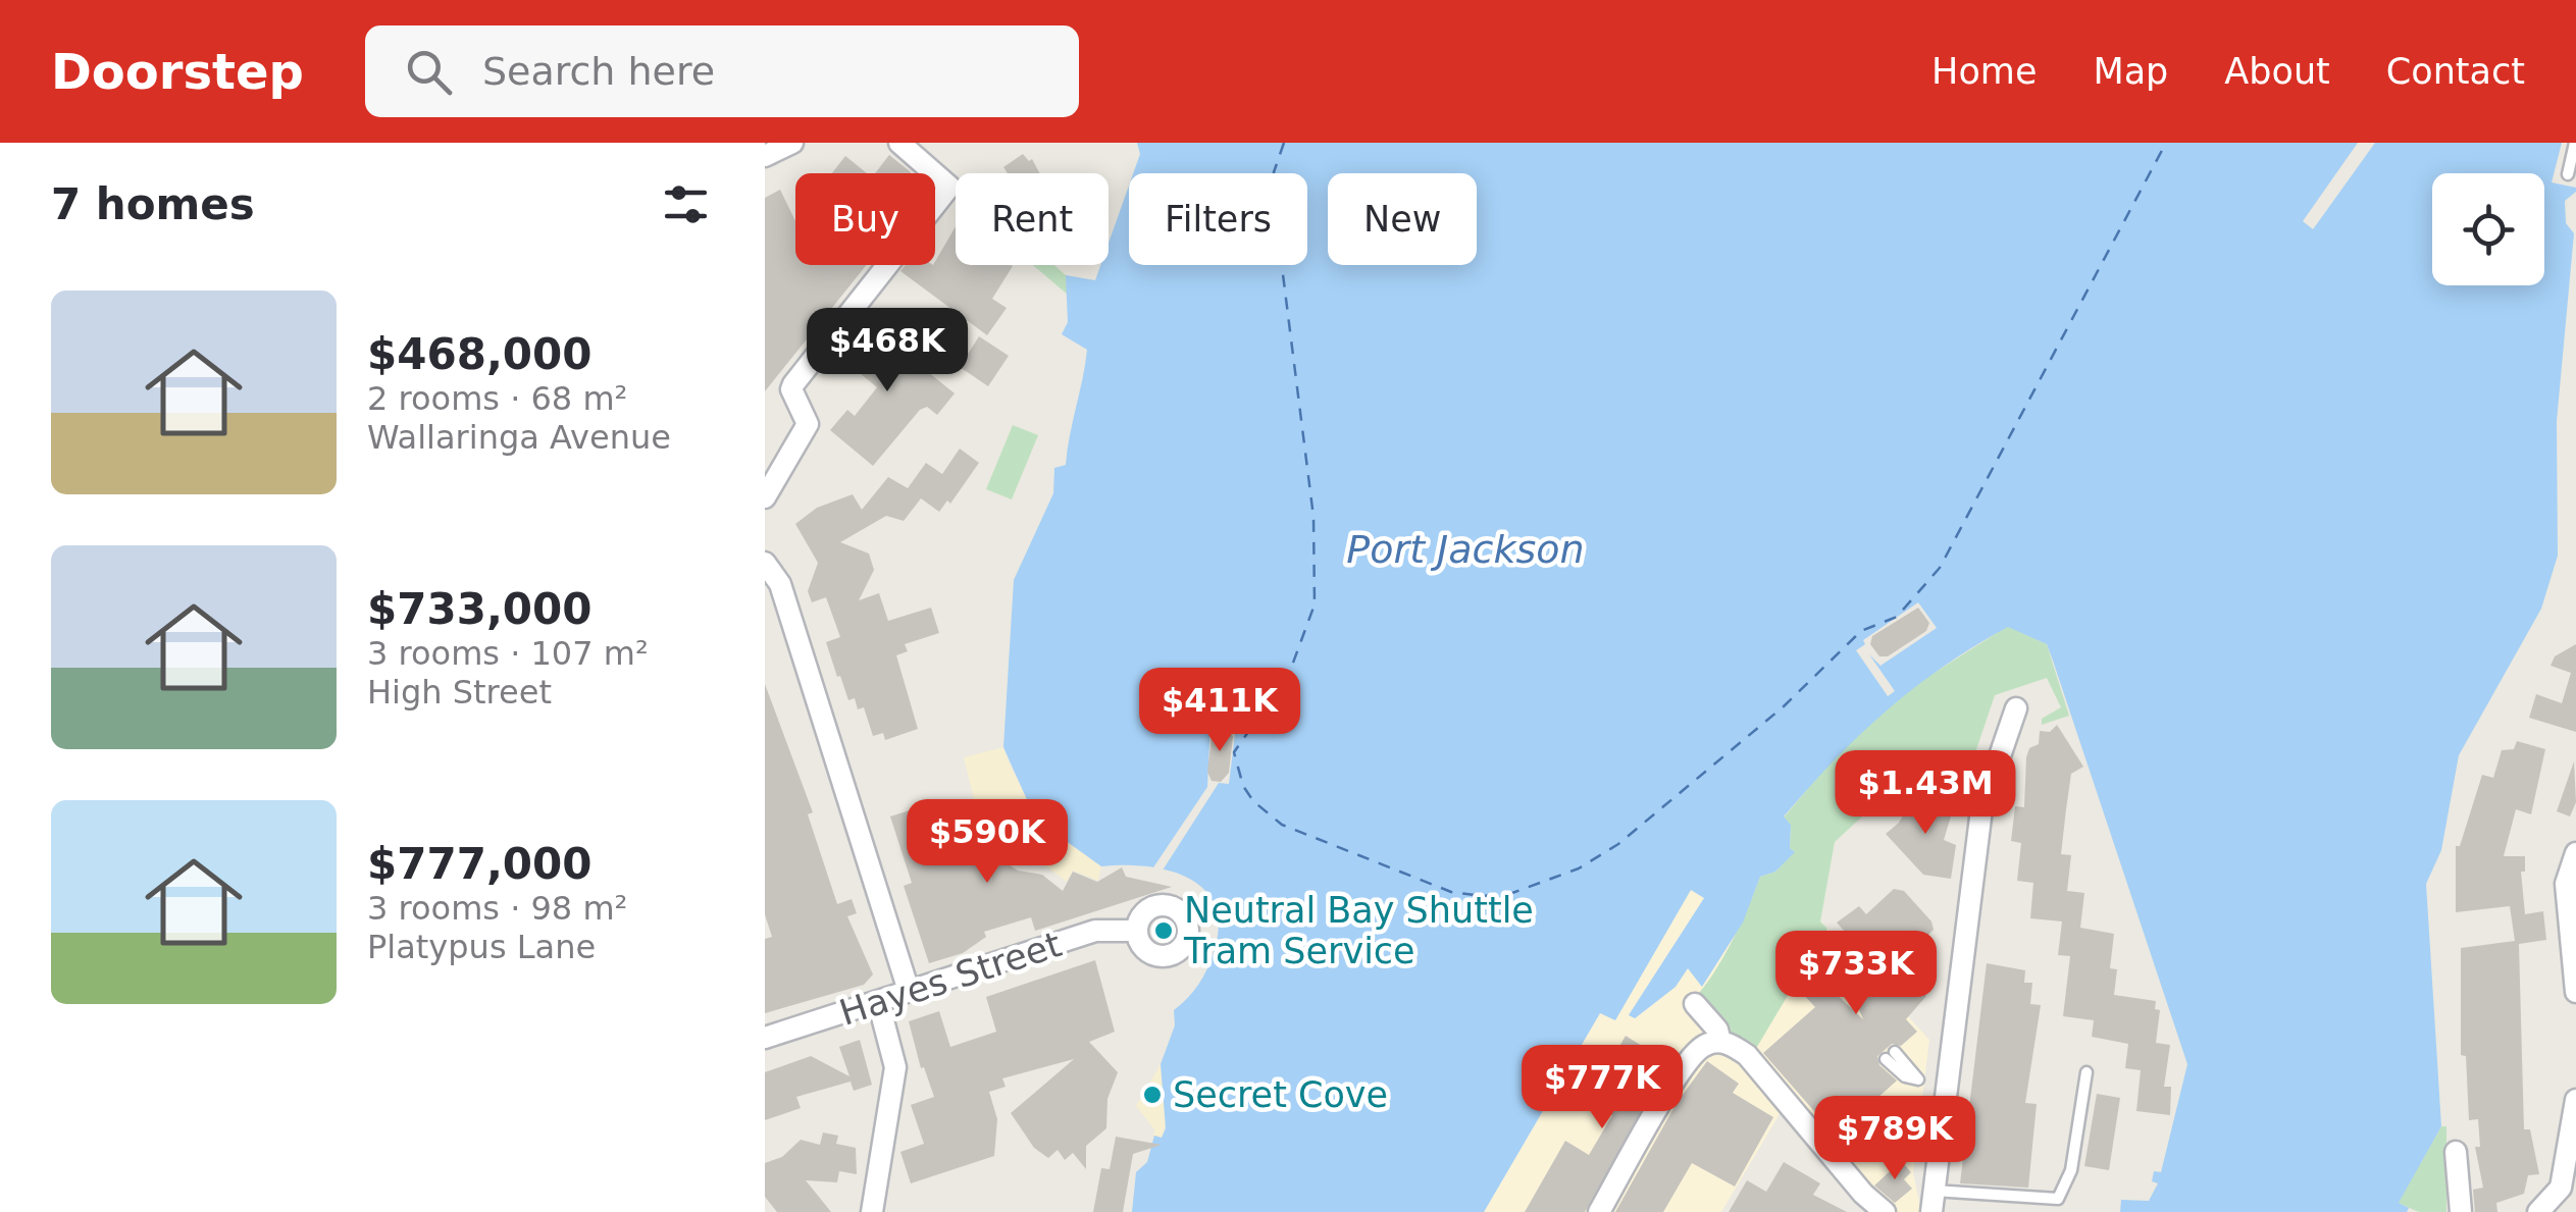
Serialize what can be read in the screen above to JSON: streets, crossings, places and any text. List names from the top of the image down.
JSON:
{
  "streets": {
    "street": ["Hayes Street"]
  },
  "water": ["Port Jackson"],
  "places": ["Neutral Bay Shuttle Tram Service", "Secret Cove"],
  "page": {
    "header": "Doorstep",
    "search": "Search here",
    "nav": [
      "Home",
      "Map",
      "About",
      "Contact"
    ],
    "heading": "7 homes",
    "chip": [
      "Buy",
      "Rent",
      "Filters",
      "New"
    ],
    "list": [
      {
        "name": "$468,000",
        "note": "2 rooms · 68 m² · Wallaringa Avenue"
      },
      {
        "name": "$733,000",
        "note": "3 rooms · 107 m² · High Street"
      },
      {
        "name": "$777,000",
        "note": "3 rooms · 98 m² · Platypus Lane"
      }
    ],
    "price": [
      "$468K",
      "$411K",
      "$1.43M",
      "$590K",
      "$733K",
      "$777K",
      "$789K"
    ]
  }
}
